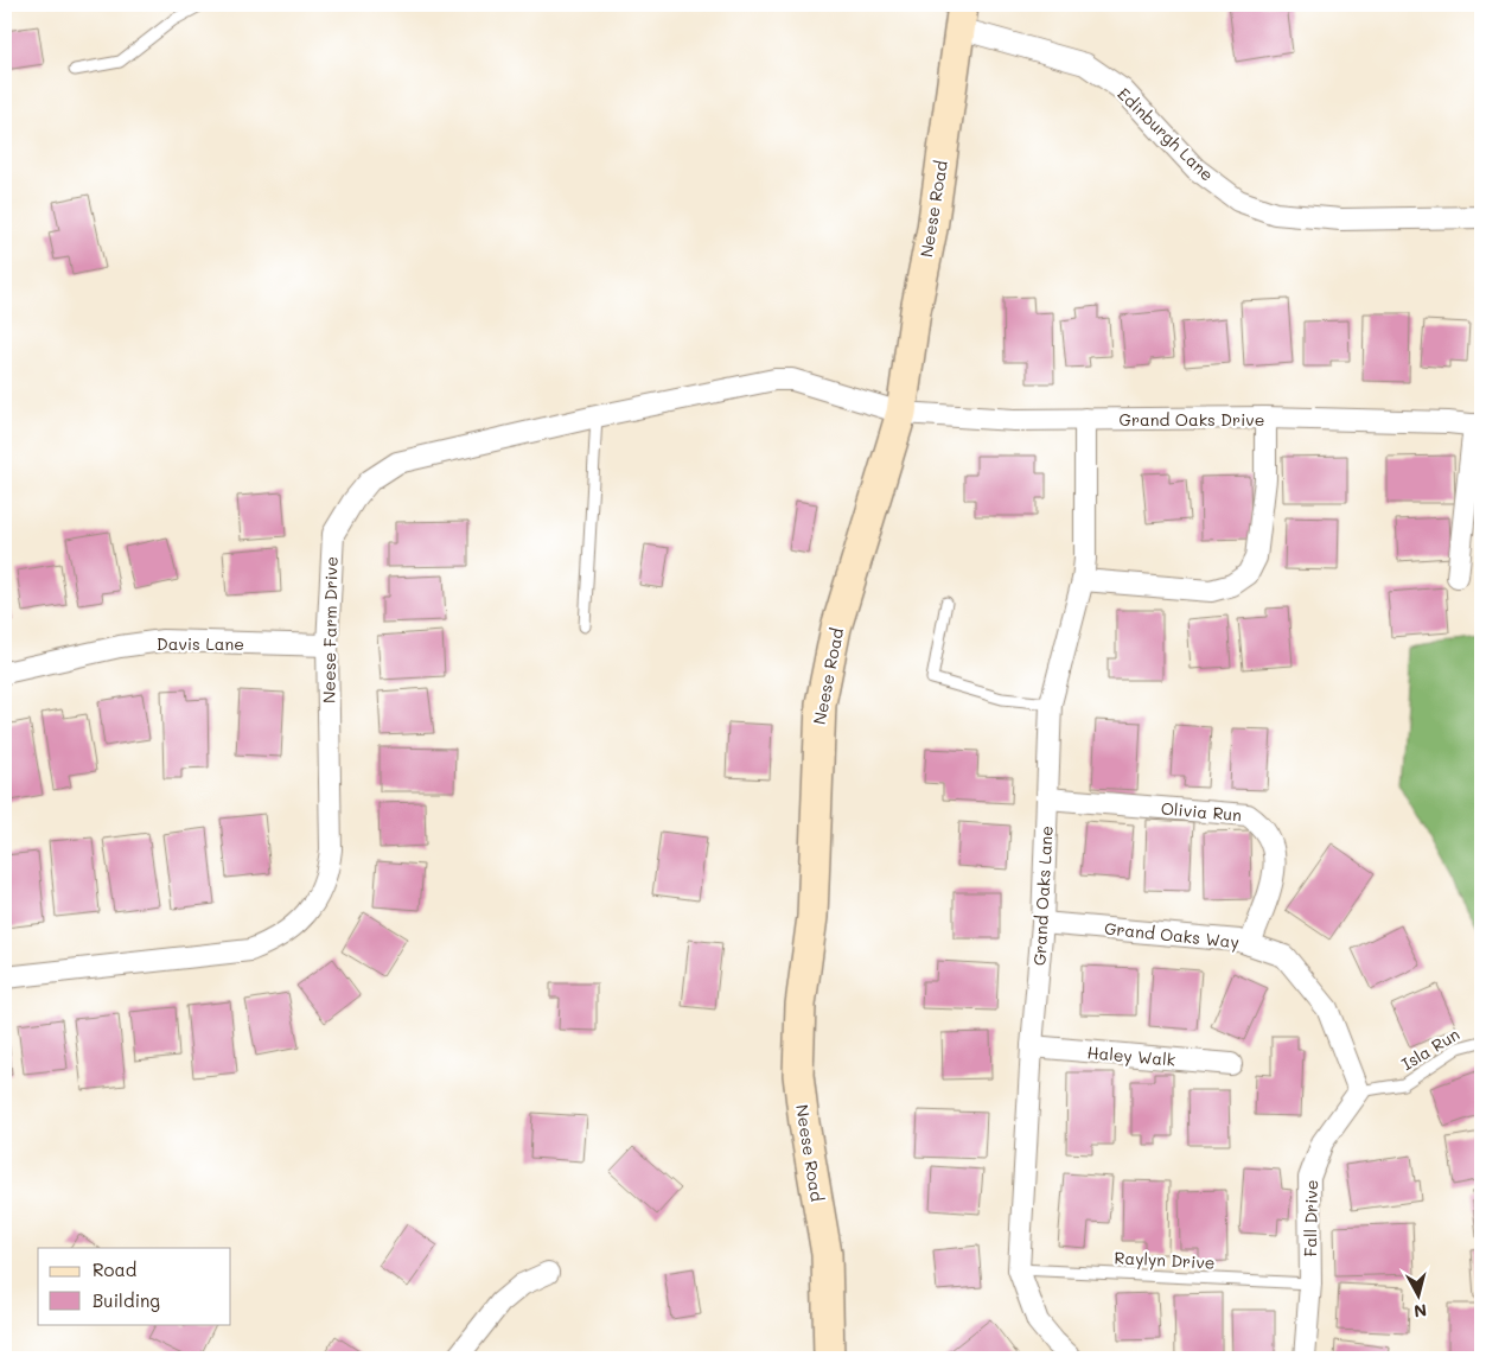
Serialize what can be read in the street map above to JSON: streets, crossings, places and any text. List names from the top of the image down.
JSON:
{
  "streets": {
    "street": [
      "Edinburgh Lane",
      "Neese Road",
      "Grand Oaks Drive",
      "Neese Farm Drive",
      "Davis Lane",
      "Olivia Run",
      "Grand Oaks Lane",
      "Grand Oaks Way",
      "Haley Walk",
      "Fall Drive"
    ],
    "lane": ["Isla Run", "Raylyn Drive"]
  },
  "crossings": [
    ["Edinburgh Lane", "Neese Road"],
    ["Neese Road", "Grand Oaks Drive"],
    ["Neese Road", "Neese Farm Drive"],
    ["Grand Oaks Drive", "Neese Farm Drive"],
    ["Grand Oaks Drive", "Grand Oaks Lane"],
    ["Neese Farm Drive", "Davis Lane"],
    ["Olivia Run", "Grand Oaks Lane"],
    ["Olivia Run", "Grand Oaks Way"],
    ["Grand Oaks Lane", "Grand Oaks Way"],
    ["Grand Oaks Lane", "Haley Walk"],
    ["Grand Oaks Lane", "Raylyn Drive"],
    ["Grand Oaks Way", "Isla Run"],
    ["Grand Oaks Way", "Fall Drive"],
    ["Isla Run", "Fall Drive"],
    ["Fall Drive", "Raylyn Drive"]
  ],
  "legend": ["Road", "Building"],
  "north": "bottom"
}
